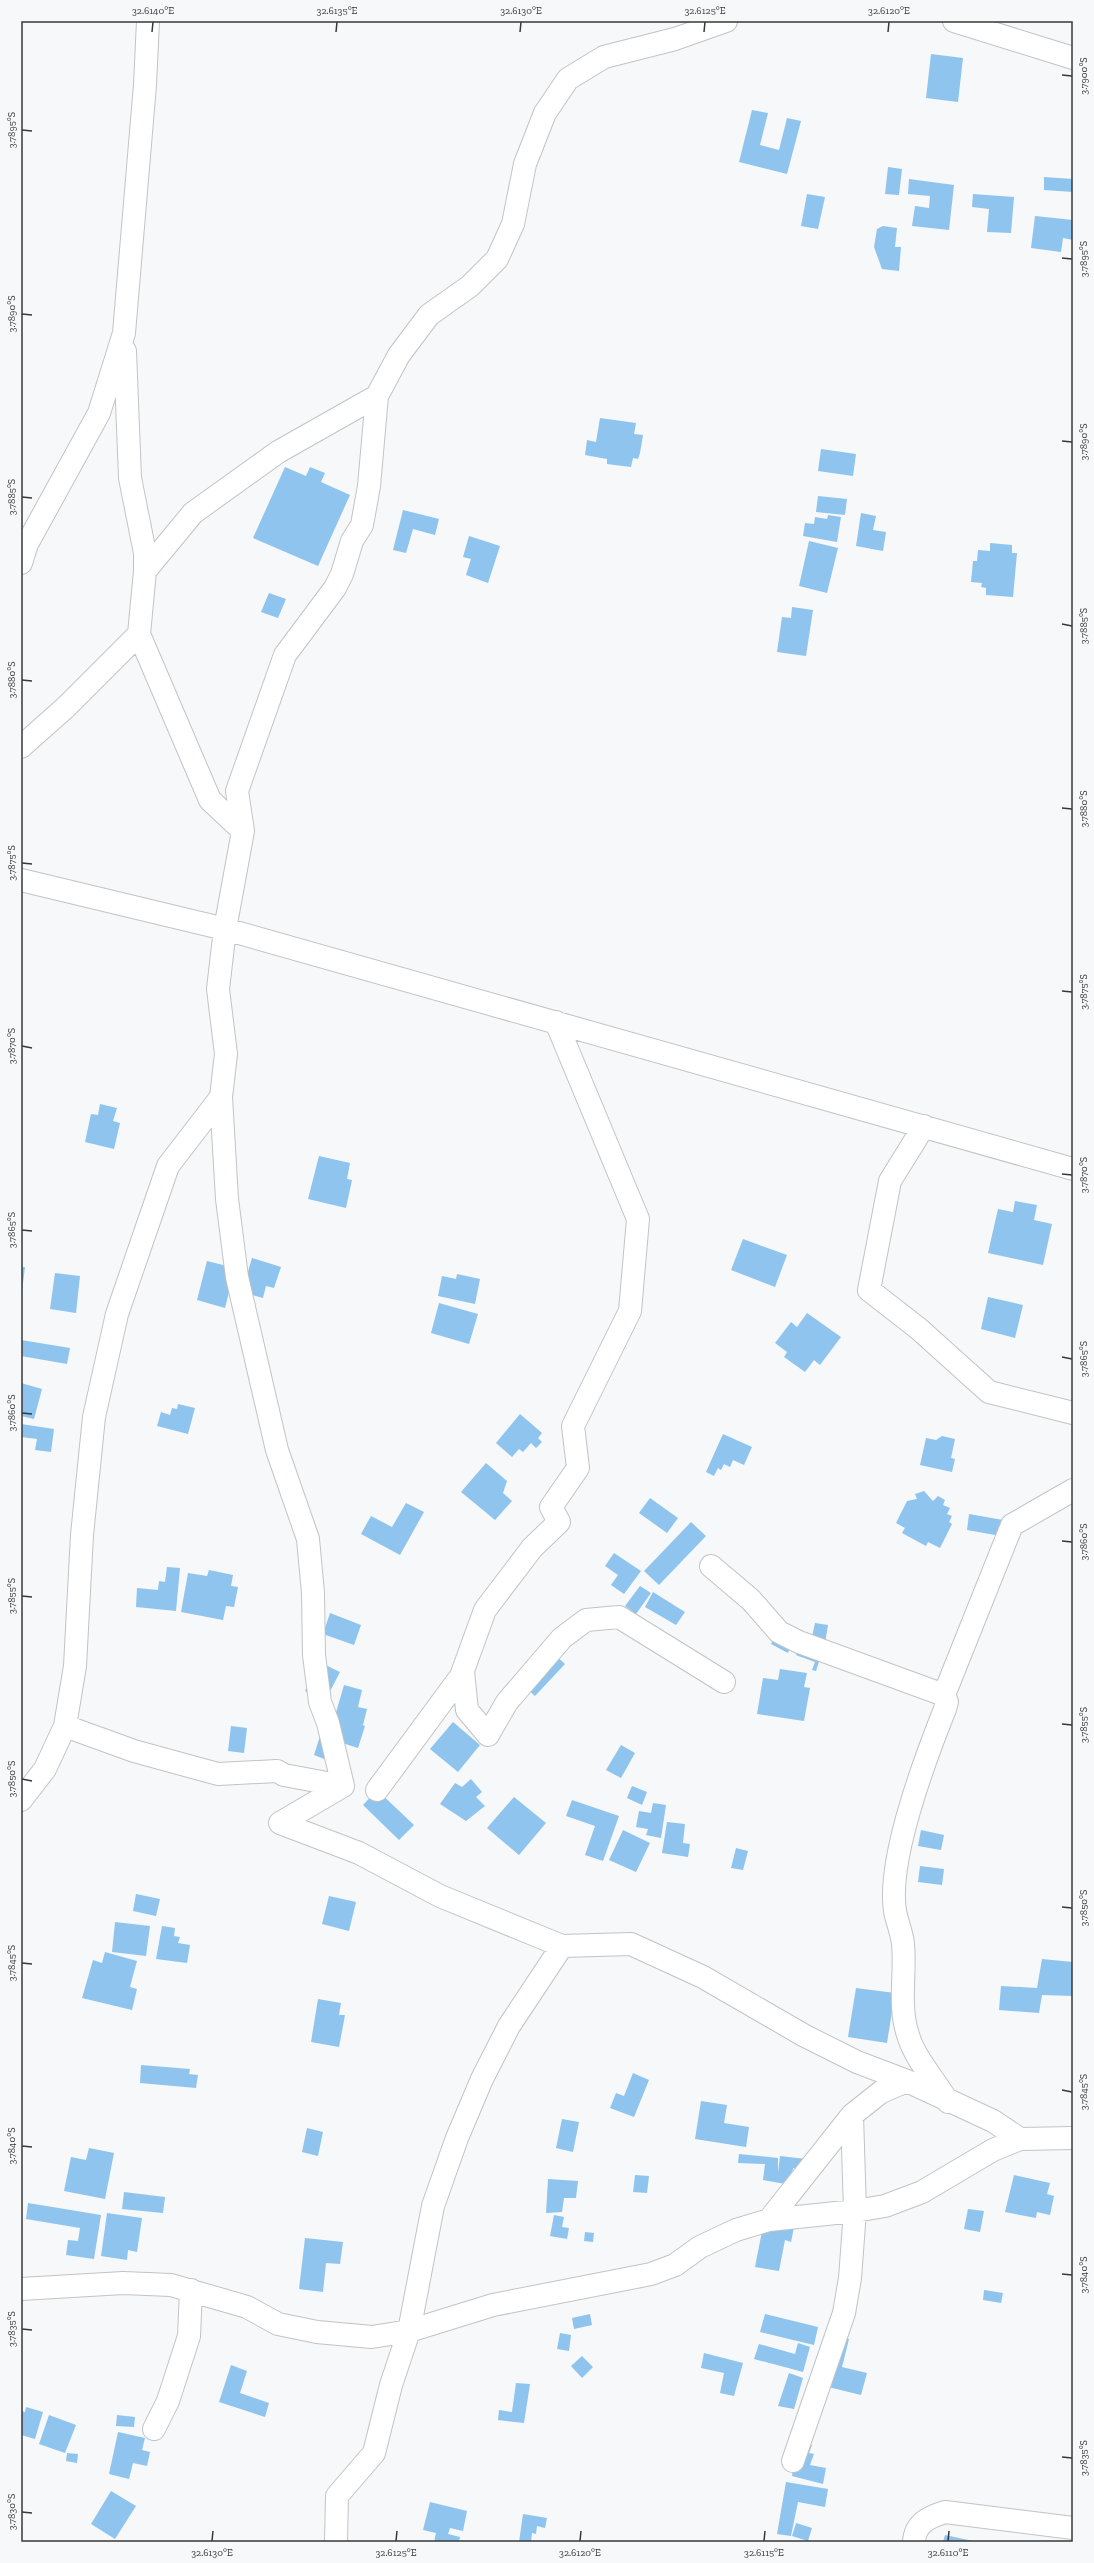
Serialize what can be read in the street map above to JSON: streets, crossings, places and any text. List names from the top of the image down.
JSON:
{
  "coordinates": [
    "32.6140°E",
    "32.6135°E",
    "32.6130°E",
    "32.6125°E",
    "32.6120°E",
    "3.7900°S",
    "3.7895°S",
    "3.7890°S",
    "3.7885°S",
    "3.7880°S",
    "3.7875°S",
    "3.7870°S",
    "3.7865°S",
    "3.7860°S",
    "3.7855°S",
    "3.7850°S",
    "3.7845°S",
    "3.7840°S",
    "3.7835°S",
    "3.7830°S",
    "32.6115°E",
    "32.6110°E"
  ]
}
